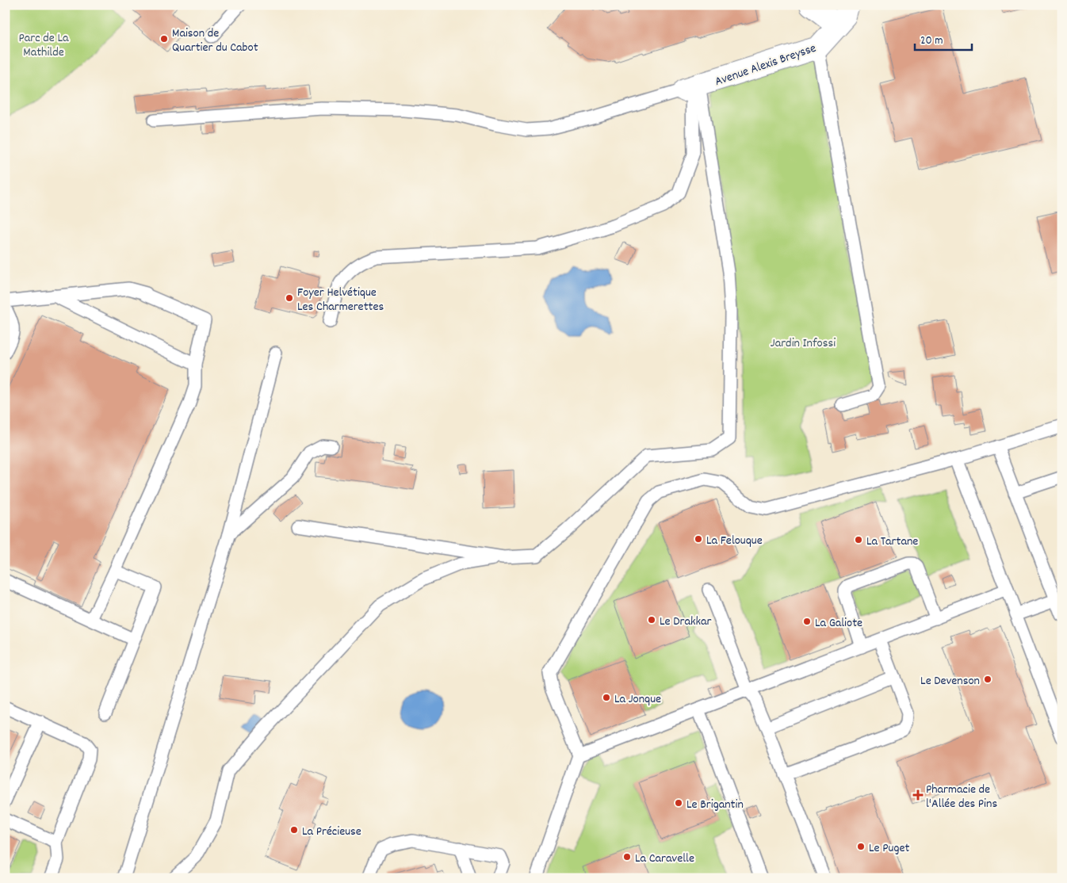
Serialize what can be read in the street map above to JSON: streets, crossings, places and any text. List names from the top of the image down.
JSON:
{
  "streets": {
    "street": ["Avenue Alexis Breysse"]
  },
  "parks": ["Parc de La Mathilde", "Jardin Infossi"],
  "places": {
    "other": [
      "Maison de Quartier du Cabot",
      "Foyer Helvétique Les Charmerettes",
      "La Felouque",
      "La Tartane",
      "Le Drakkar",
      "La Galiote",
      "Le Devenson",
      "La Jonque",
      "Le Brigantin",
      "La Précieuse",
      "Le Puget",
      "La Caravelle"
    ],
    "health": ["Pharmacie de l'Allée des Pins"]
  },
  "scale_bar": "20 m"
}
